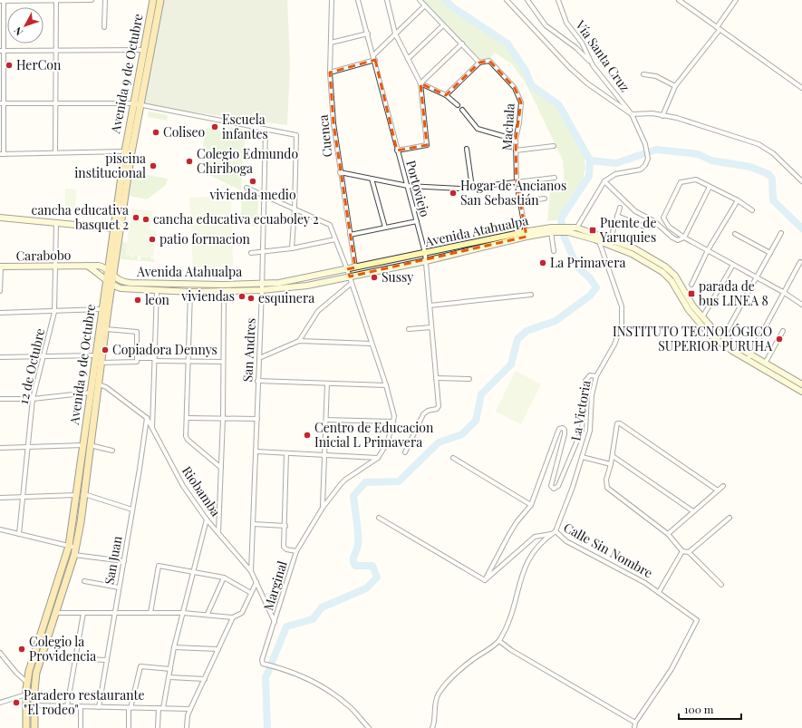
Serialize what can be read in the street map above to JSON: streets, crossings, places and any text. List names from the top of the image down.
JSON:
{
  "streets": {
    "main road": ["Avenida 9 de Octubre", "Avenida Atahualpa", "Carabobo"],
    "street": [
      "Vía Santa Cruz",
      "Machala",
      "Cuenca",
      "Portoviejo",
      "San Andres",
      "12 de Octubre",
      "La Victoria",
      "Riobamba",
      "Calle Sin Nombre",
      "San Juan",
      "Marginal"
    ]
  },
  "crossings": [
    ["Avenida 9 de Octubre", "Avenida Atahualpa"],
    ["Avenida 9 de Octubre", "Carabobo"],
    ["Avenida 9 de Octubre", "Riobamba"],
    ["Machala", "Avenida Atahualpa"],
    ["Cuenca", "Avenida Atahualpa"],
    ["Portoviejo", "Avenida Atahualpa"],
    ["Avenida Atahualpa", "Carabobo"],
    ["Avenida Atahualpa", "San Andres"],
    ["Avenida Atahualpa", "La Victoria"],
    ["Carabobo", "12 de Octubre"],
    ["San Andres", "Riobamba"],
    ["La Victoria", "Calle Sin Nombre"],
    ["Riobamba", "San Juan"],
    ["Riobamba", "Marginal"]
  ],
  "places": {
    "other": [
      "HerCon",
      "Escuela infantes",
      "Coliseo",
      "Colegio Edmundo Chiriboga",
      "piscina institucional",
      "vivienda medio",
      "Hogar de Ancianos San Sebastián",
      "cancha educativa basquet 2",
      "cancha educativa ecuaboley 2",
      "patio formacion",
      "La Primavera",
      "Sussy",
      "viviendas",
      "esquinera",
      "leon",
      "INSTITUTO TECNOLÓGICO SUPERIOR PURUHA",
      "Copiadora Dennys",
      "Centro de Educacion Inicial L Primavera",
      "Colegio la Providencia",
      "Paradero restaurante \"El rodeo\""
    ],
    "transit": ["Puente de Yaruquies", "parada de bus LINEA 8"]
  },
  "scale_bar": "100 m",
  "north": "bottom left"
}
